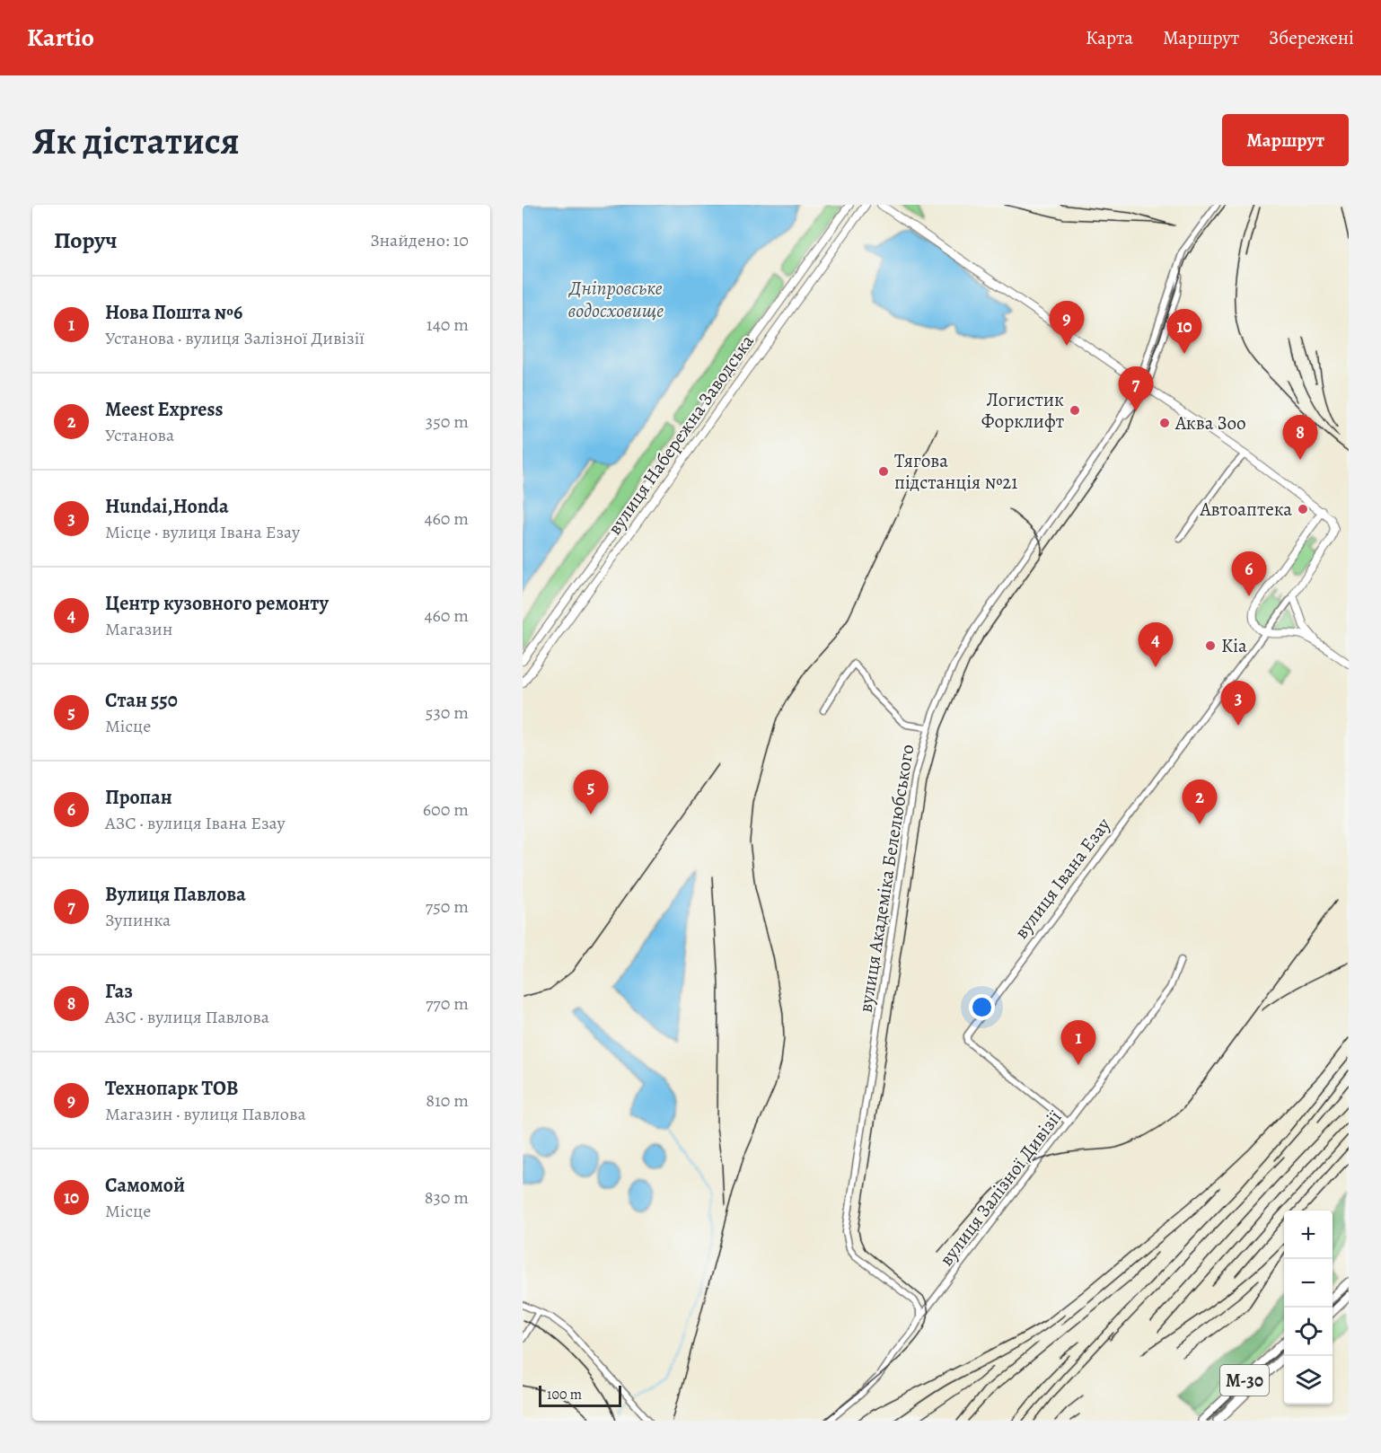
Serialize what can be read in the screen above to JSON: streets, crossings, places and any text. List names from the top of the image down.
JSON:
{
  "streets": {
    "highway": ["М-30"],
    "main road": ["вулиця Набережна Заводська", "вулиця Івана Езау"],
    "street": ["вулиця Академіка Белелюбського", "вулиця Залізної Дивізії"]
  },
  "crossings": [
    ["вулиця Академіка Белелюбського", "вулиця Залізної Дивізії"],
    ["вулиця Івана Езау", "вулиця Залізної Дивізії"]
  ],
  "water": ["Дніпровське водосховище"],
  "places": [
    "Логистик Форклифт",
    "Аква Зоо",
    "Тягова пiдстанцiя №21",
    "Автоаптека",
    "Kia"
  ],
  "scale_bar": "100 m",
  "page": {
    "header": "Kartio",
    "nav": ["Карта", "Маршрут", "Збережені"],
    "buttons": "Маршрут",
    "title": "Як дістатися",
    "heading": ["Поруч", "Знайдено: 10"],
    "list": [
      {
        "mark": "1",
        "name": "Нова Пошта №6",
        "note": "Установа · вулиця Залізної Дивізії",
        "value": "140 m"
      },
      {
        "mark": "2",
        "name": "Meest Express",
        "note": "Установа",
        "value": "350 m"
      },
      {
        "mark": "3",
        "name": "Hundai,Honda",
        "note": "Місце · вулиця Івана Езау",
        "value": "460 m"
      },
      {
        "mark": "4",
        "name": "Центр кузовного ремонту",
        "note": "Магазин",
        "value": "460 m"
      },
      {
        "mark": "5",
        "name": "Стан 550",
        "note": "Місце",
        "value": "530 m"
      },
      {
        "mark": "6",
        "name": "Пропан",
        "note": "АЗС · вулиця Івана Езау",
        "value": "600 m"
      },
      {
        "mark": "7",
        "name": "Вулиця Павлова",
        "note": "Зупинка",
        "value": "750 m"
      },
      {
        "mark": "8",
        "name": "Газ",
        "note": "АЗС · вулиця Павлова",
        "value": "770 m"
      },
      {
        "mark": "9",
        "name": "Технопарк ТОВ",
        "note": "Магазин · вулиця Павлова",
        "value": "810 m"
      },
      {
        "mark": "10",
        "name": "Самомой",
        "note": "Місце",
        "value": "830 m"
      }
    ],
    "pins": [
      "9",
      "10",
      "7",
      "8",
      "6",
      "4",
      "3",
      "5",
      "2",
      "1"
    ],
    "map_buttons": ["+", "−"],
    "scale": "100 m"
  }
}
